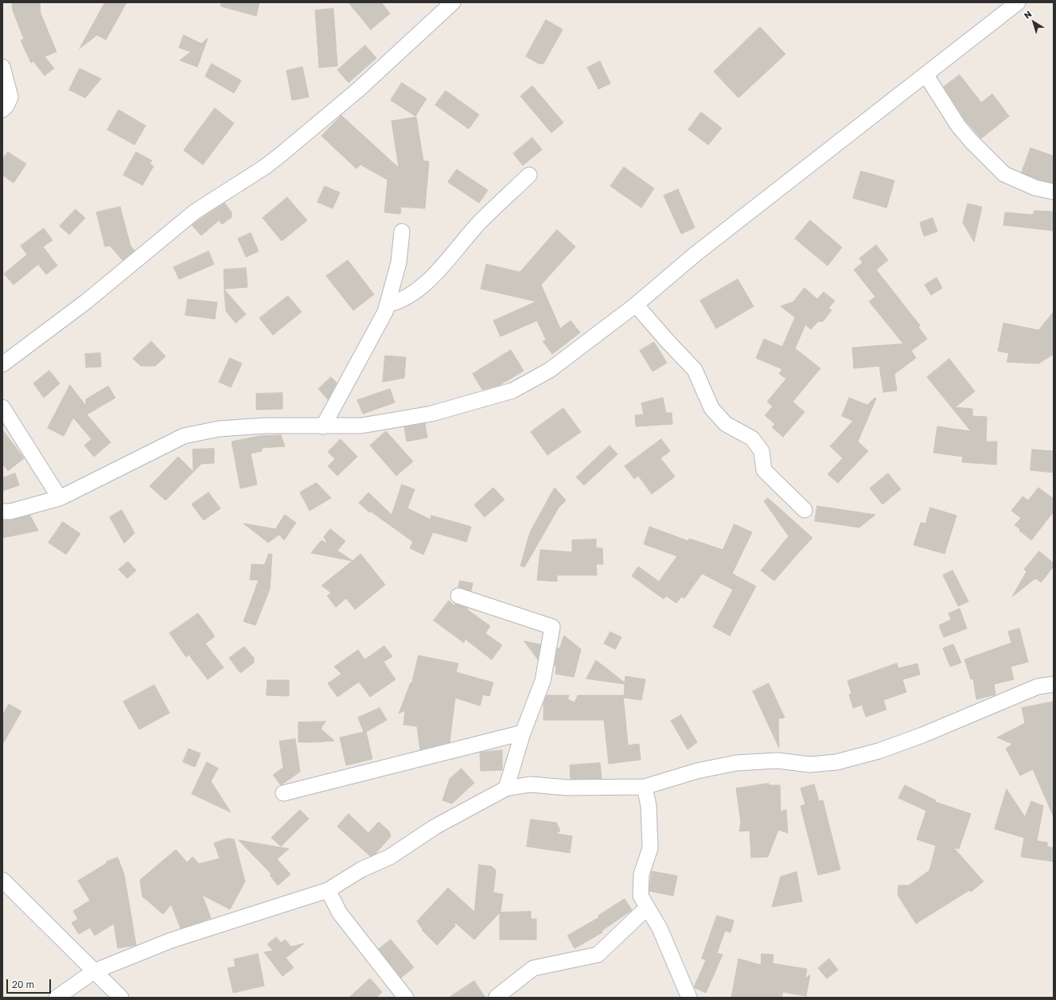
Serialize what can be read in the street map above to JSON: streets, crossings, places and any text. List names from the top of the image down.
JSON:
{
  "scale_bar": "20 m",
  "north": "top left"
}
